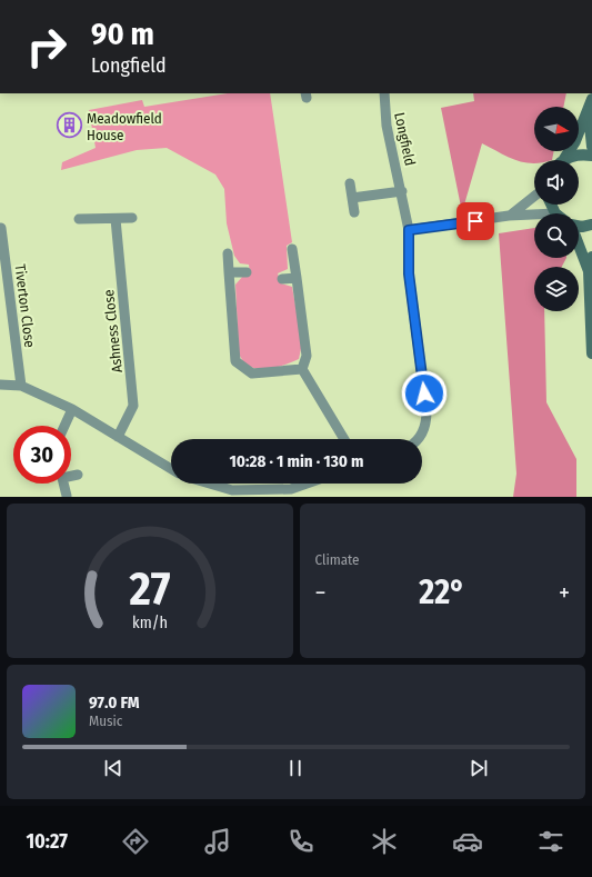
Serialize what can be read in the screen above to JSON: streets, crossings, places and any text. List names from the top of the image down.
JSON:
{
  "streets": {
    "street": ["Longfield", "Tiverton Close", "Ashness Close"]
  },
  "places": {
    "building": ["Meadowfield House"]
  },
  "north": "right",
  "page": {
    "turn": ["90 m", "Longfield"],
    "limit": "30",
    "trip": "10:28 · 1 min · 130 m",
    "tile": "Climate",
    "heat": ["−", "22°", "+"],
    "song": ["97.0 FM", "Music"],
    "tabs": "10:27",
    "gauge": ["27", "km/h"]
  }
}
